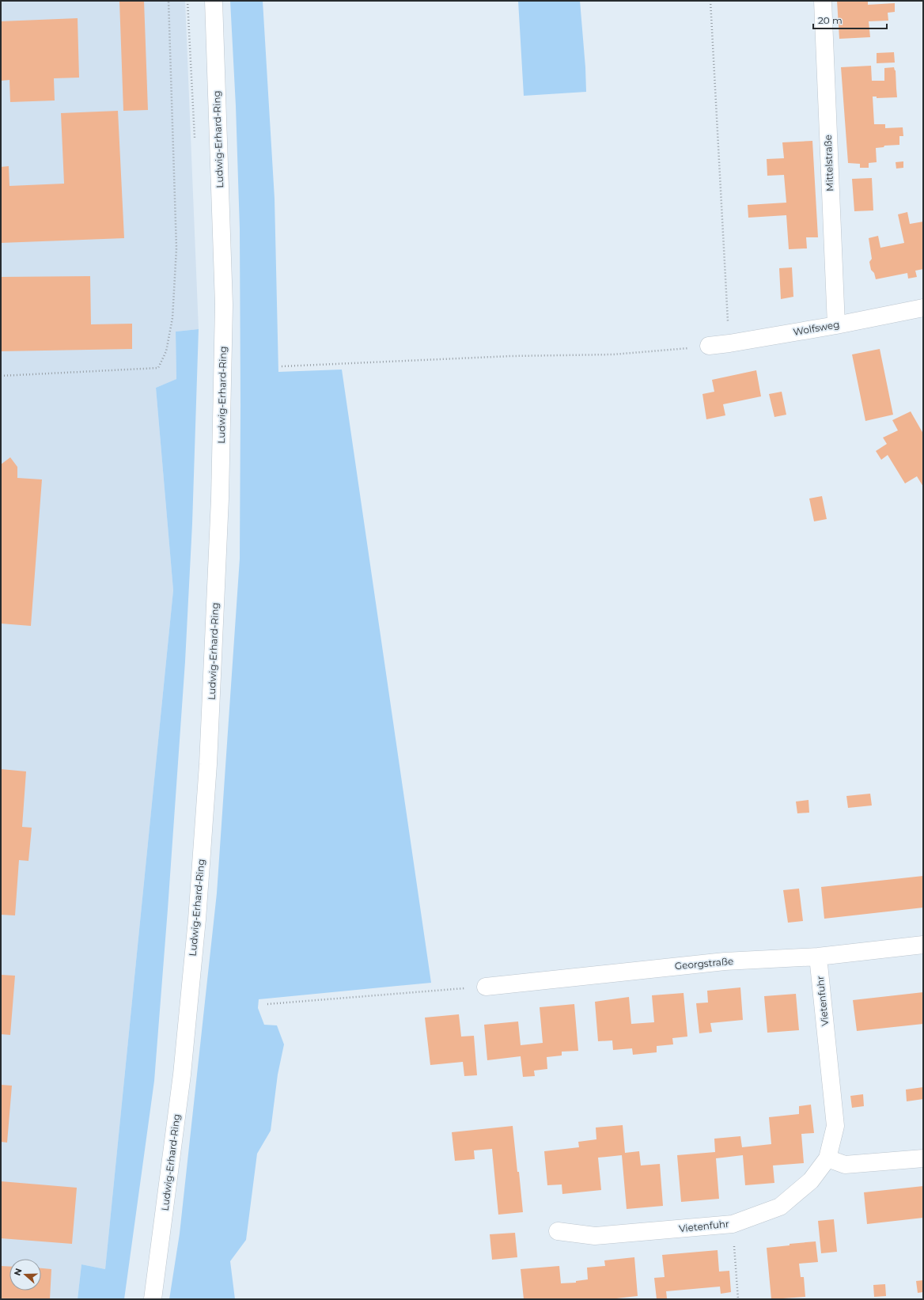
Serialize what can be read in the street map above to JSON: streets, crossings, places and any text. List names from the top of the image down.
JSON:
{
  "streets": {
    "street": [
      "Ludwig-Erhard-Ring",
      "Mittelstraße",
      "Wolfsweg",
      "Georgstraße",
      "Vietenfuhr"
    ]
  },
  "crossings": [
    ["Mittelstraße", "Wolfsweg"],
    ["Georgstraße", "Vietenfuhr"]
  ],
  "scale_bar": "20 m",
  "north": "left"
}
